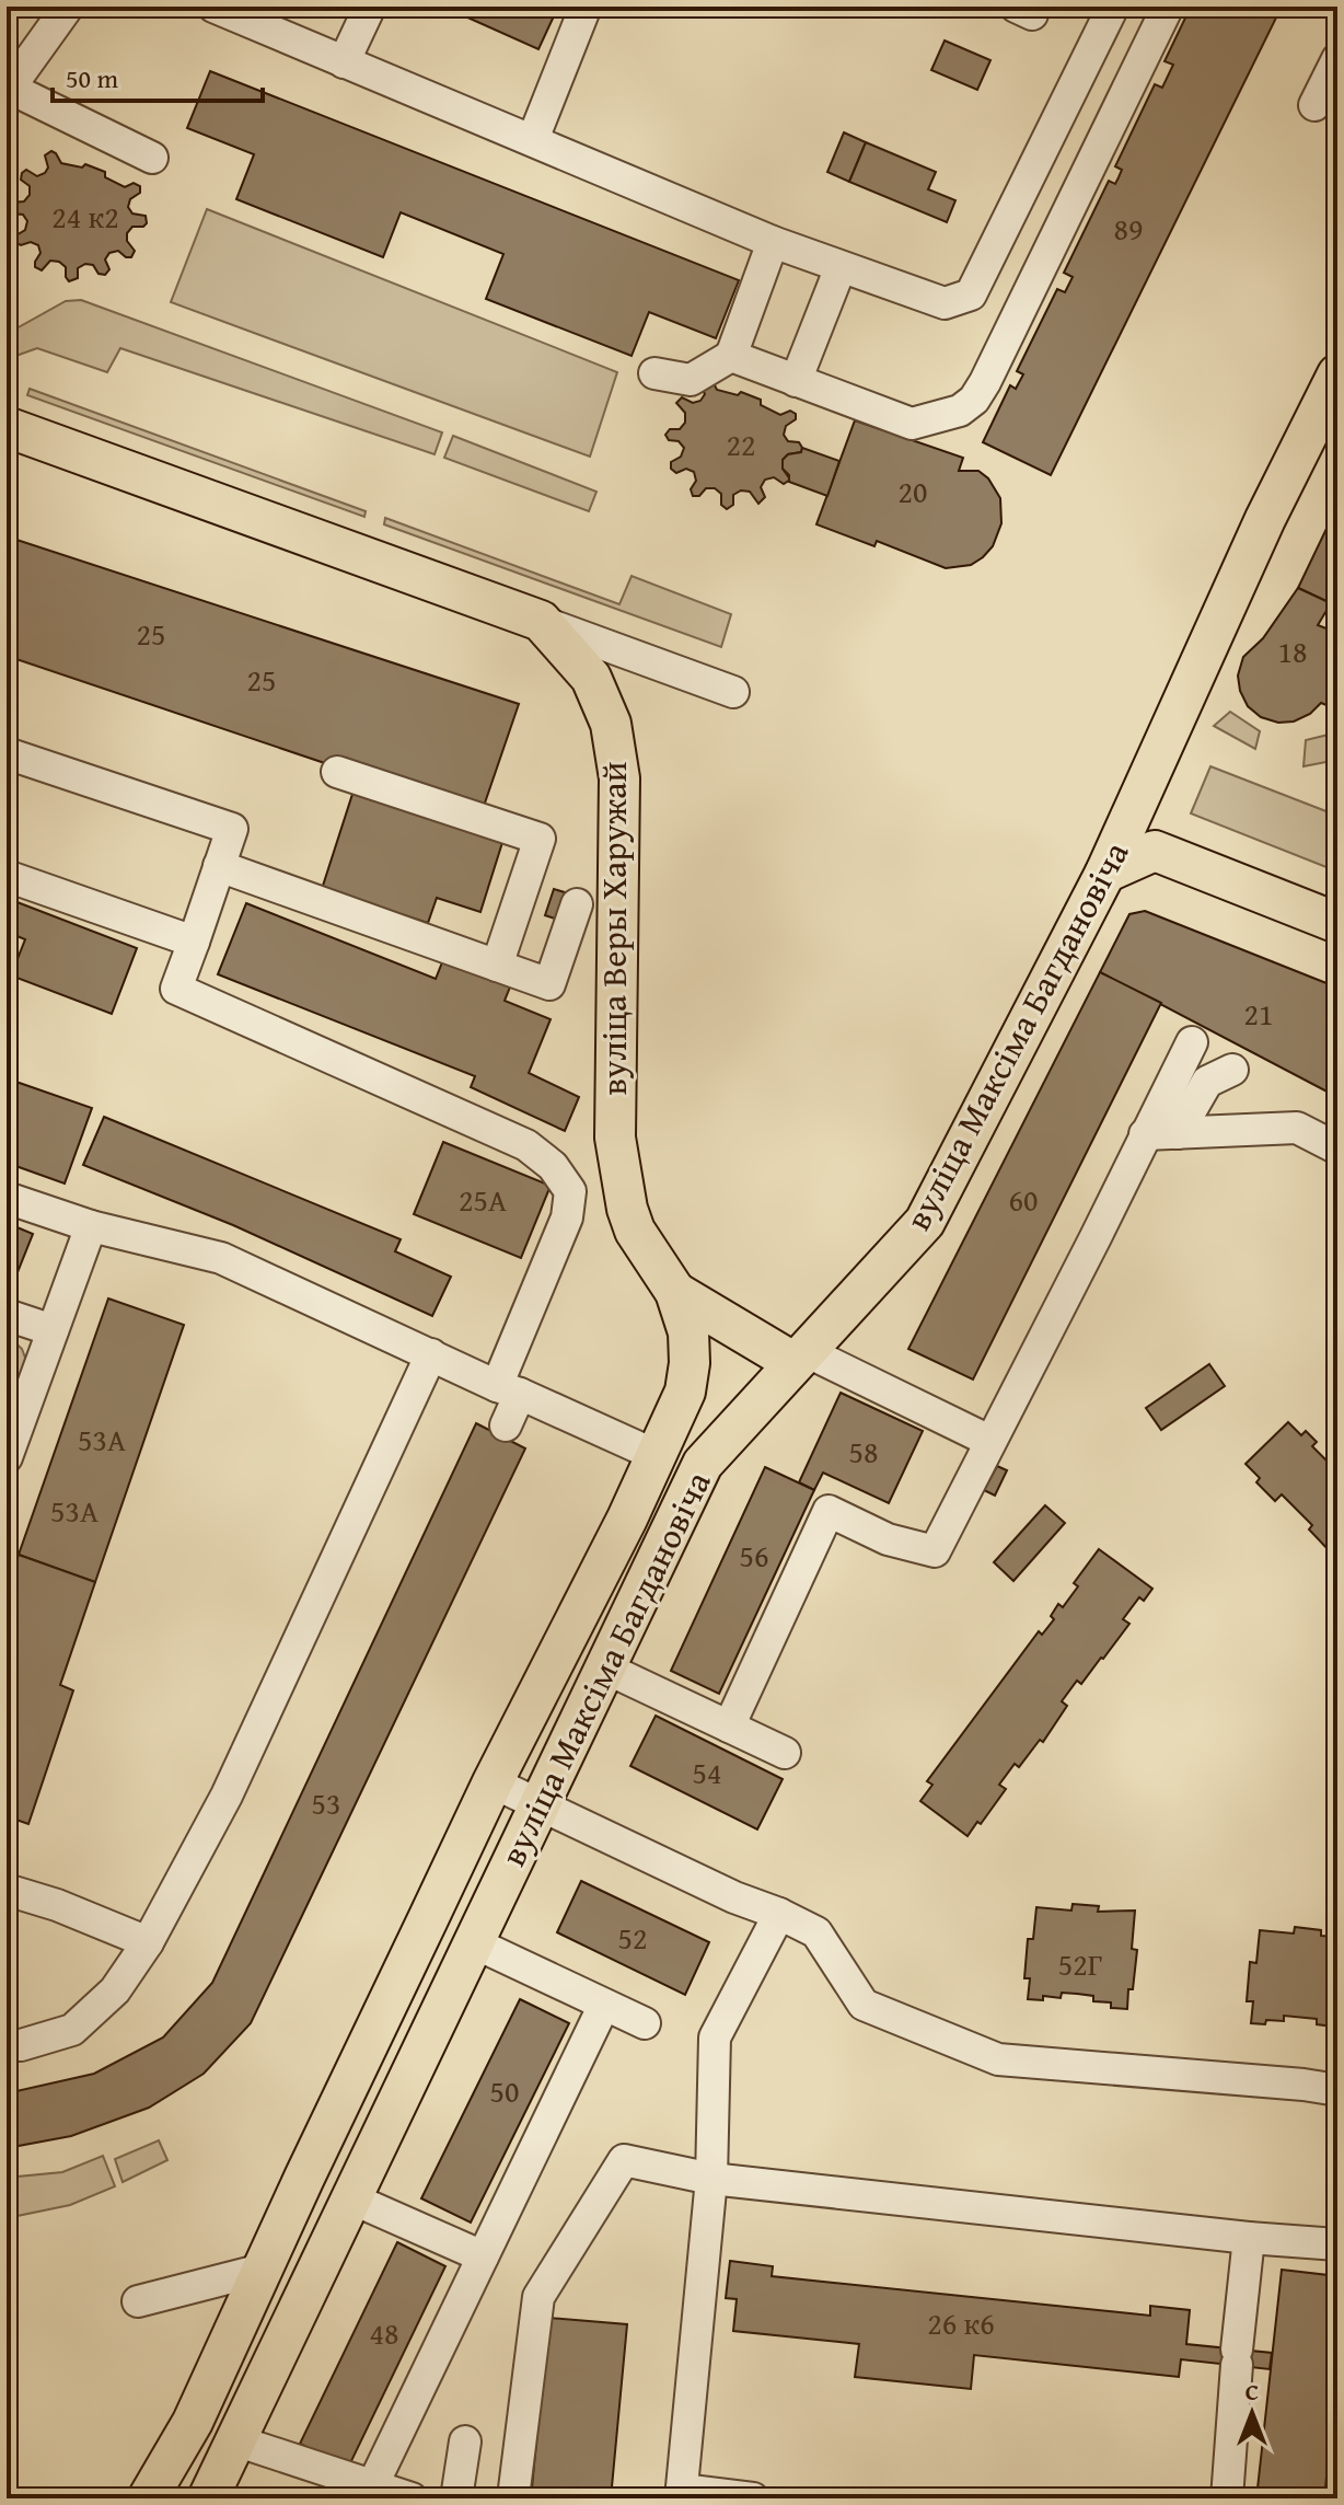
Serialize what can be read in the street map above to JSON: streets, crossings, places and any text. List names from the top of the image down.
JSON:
{
  "streets": {
    "main road": ["вуліца Веры Харужай", "вуліца Максіма Багдановіча"]
  },
  "crossings": [
    ["вуліца Веры Харужай", "вуліца Максіма Багдановіча"]
  ],
  "house_numbers": [
    "24 к2",
    "89",
    "22",
    "20",
    "25",
    "18",
    "25",
    "21",
    "25A",
    "60",
    "53А",
    "58",
    "53А",
    "56",
    "54",
    "53",
    "52",
    "52Г",
    "50",
    "26 к6",
    "48"
  ],
  "scale_bar": "50 m",
  "north": "top"
}
